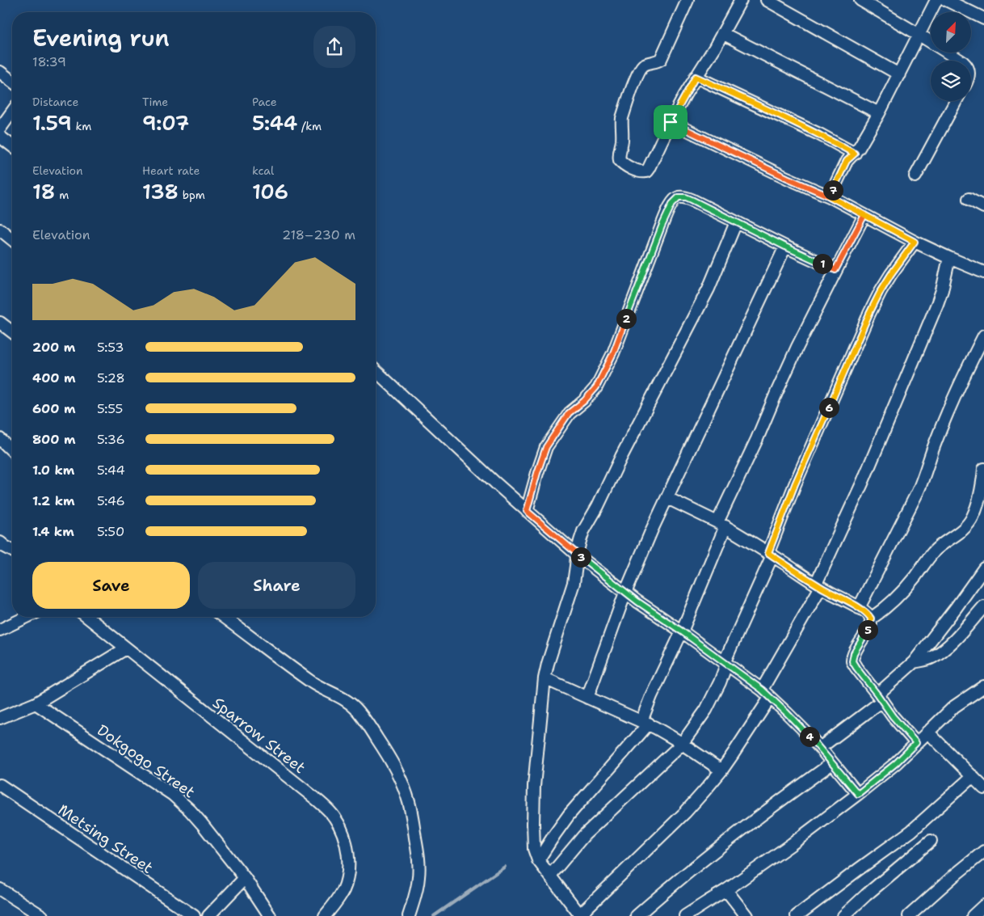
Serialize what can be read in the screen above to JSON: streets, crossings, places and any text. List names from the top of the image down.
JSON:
{
  "streets": {
    "street": ["Sparrow Street", "Dokgogo Street", "Metsing Street"]
  },
  "north": "top right",
  "page": {
    "heading": ["Evening run", "18:39"],
    "stats": [
      ["Distance", "1.59 km"],
      ["Time", "9:07"],
      ["Pace", "5:44 /km"],
      ["Elevation", "18 m"],
      ["Heart rate", "138 bpm"],
      ["kcal", "106"]
    ],
    "pins": [
      "7",
      "1",
      "2",
      "6",
      "3",
      "5",
      "4"
    ],
    "chart": ["Elevation", "218–230 m"],
    "list": [
      {
        "name": "200 m",
        "note": "5:53"
      },
      {
        "name": "400 m",
        "note": "5:28"
      },
      {
        "name": "600 m",
        "note": "5:55"
      },
      {
        "name": "800 m",
        "note": "5:36"
      },
      {
        "name": "1.0 km",
        "note": "5:44"
      },
      {
        "name": "1.2 km",
        "note": "5:46"
      },
      {
        "name": "1.4 km",
        "note": "5:50"
      }
    ],
    "buttons": ["Save", "Share"]
  }
}
